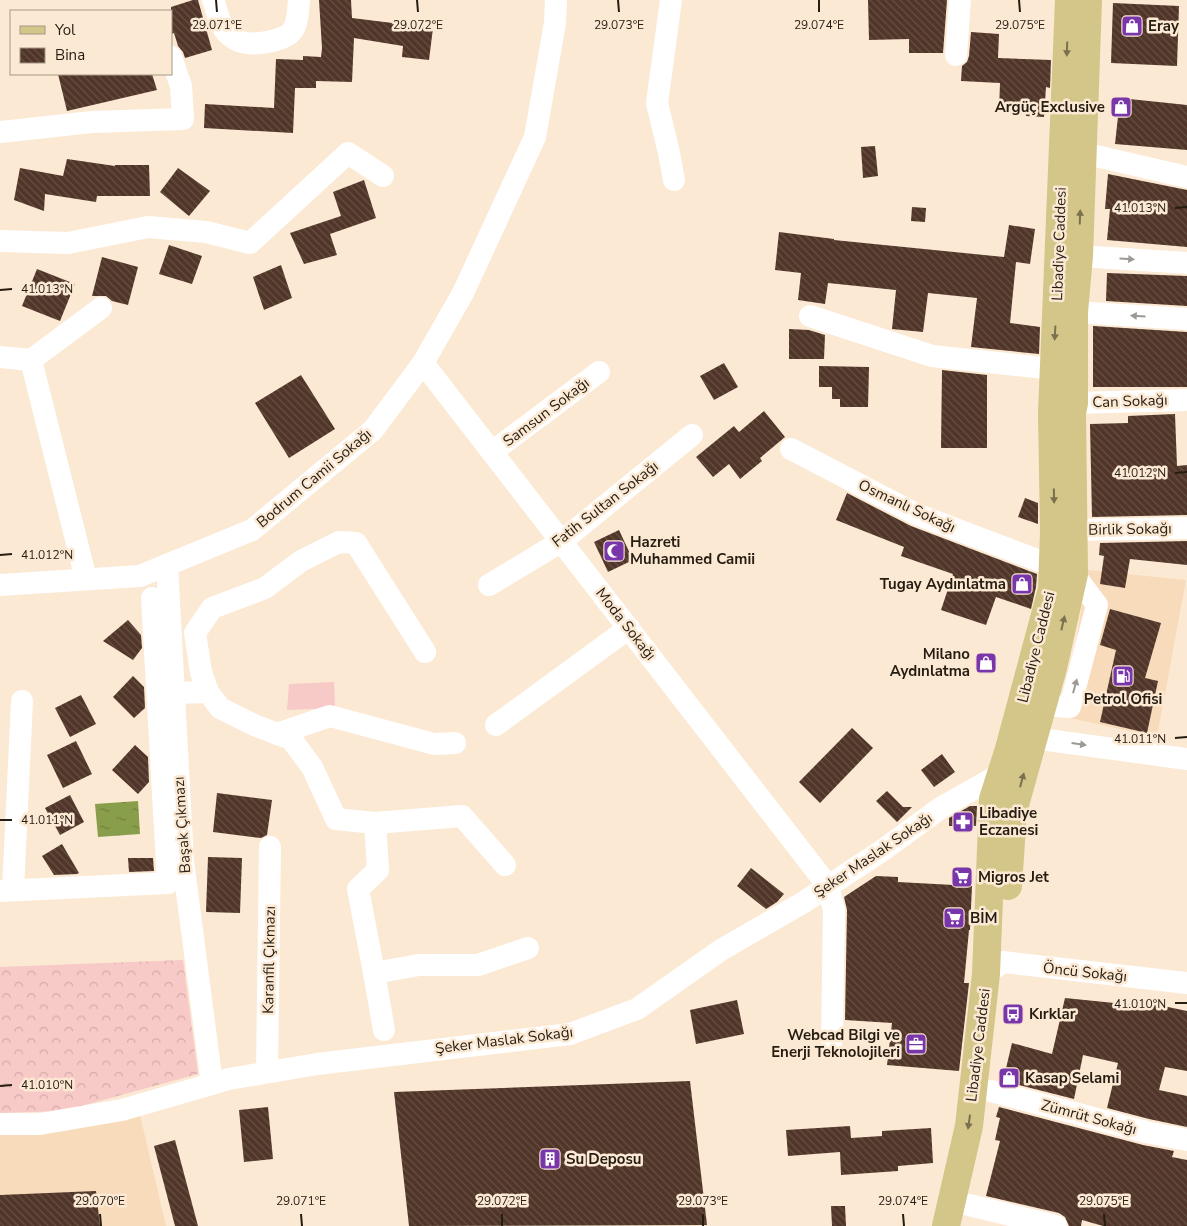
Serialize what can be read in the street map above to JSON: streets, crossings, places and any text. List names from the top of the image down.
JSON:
{
  "streets": {
    "main road": ["Libadiye Caddesi"],
    "street": [
      "Can Sokağı",
      "Samsun Sokağı",
      "Bodrum Camii Sokağı",
      "Fatih Sultan Sokağı",
      "Osmanlı Sokağı",
      "Birlik Sokağı",
      "Moda Sokağı",
      "Başak Çıkmazı",
      "Şeker Maslak Sokağı",
      "Karanfil Çıkmazı",
      "Öncü Sokağı",
      "Zümrüt Sokağı"
    ]
  },
  "crossings": [
    ["Libadiye Caddesi", "Can Sokağı"],
    ["Libadiye Caddesi", "Osmanlı Sokağı"],
    ["Libadiye Caddesi", "Birlik Sokağı"],
    ["Libadiye Caddesi", "Şeker Maslak Sokağı"],
    ["Libadiye Caddesi", "Öncü Sokağı"],
    ["Libadiye Caddesi", "Zümrüt Sokağı"],
    ["Samsun Sokağı", "Moda Sokağı"],
    ["Bodrum Camii Sokağı", "Moda Sokağı"],
    ["Bodrum Camii Sokağı", "Başak Çıkmazı"],
    ["Fatih Sultan Sokağı", "Moda Sokağı"],
    ["Moda Sokağı", "Şeker Maslak Sokağı"],
    ["Başak Çıkmazı", "Şeker Maslak Sokağı"],
    ["Şeker Maslak Sokağı", "Karanfil Çıkmazı"]
  ],
  "places": {
    "shop": [
      "Eray",
      "Argüç Exclusive",
      "Tugay Aydınlatma",
      "Milano Aydınlatma",
      "Kasap Selami"
    ],
    "mosque": ["Hazreti Muhammed Camii"],
    "fuel station": ["Petrol Ofisi"],
    "pharmacy": ["Libadiye Eczanesi"],
    "supermarket": ["Migros Jet", "BİM"],
    "bus stop": ["Kırklar"],
    "office": ["Webcad Bilgi ve Enerji Teknolojileri"],
    "building": ["Su Deposu"]
  },
  "legend": ["Yol", "Bina"],
  "coordinates": [
    "29.071°E",
    "29.072°E",
    "29.073°E",
    "29.074°E",
    "29.075°E",
    "41.013°N",
    "41.012°N",
    "41.011°N",
    "41.010°N",
    "29.070°E"
  ]
}
